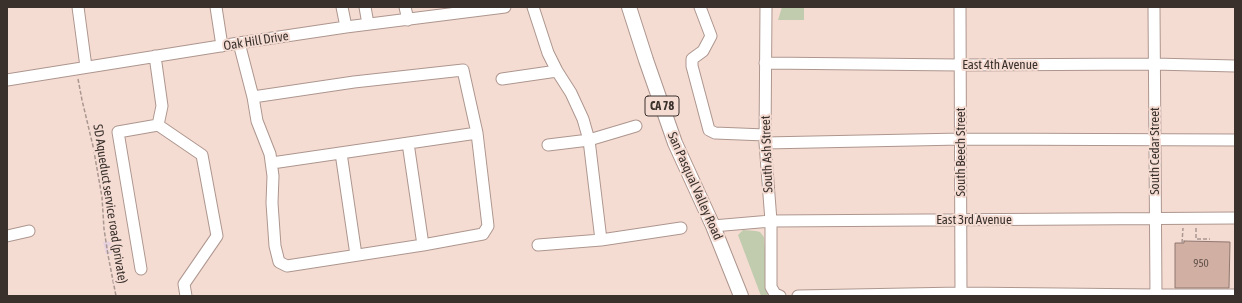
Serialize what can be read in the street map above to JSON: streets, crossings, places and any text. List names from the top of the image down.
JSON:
{
  "streets": {
    "main road": ["CA 78", "San Pasqual Valley Road"],
    "street": [
      "Oak Hill Drive",
      "East 4th Avenue",
      "South Cedar Street",
      "South Beech Street",
      "South Ash Street",
      "East 3rd Avenue"
    ],
    "path": ["SD Aqueduct service road (private)"]
  },
  "crossings": [
    ["Oak Hill Drive", "SD Aqueduct service road (private)"],
    ["East 4th Avenue", "South Cedar Street"],
    ["East 4th Avenue", "South Beech Street"],
    ["East 4th Avenue", "South Ash Street"],
    ["South Cedar Street", "East 3rd Avenue"],
    ["South Beech Street", "East 3rd Avenue"],
    ["South Ash Street", "East 3rd Avenue"],
    ["San Pasqual Valley Road", "East 3rd Avenue"]
  ],
  "house_numbers": ["950"]
}
